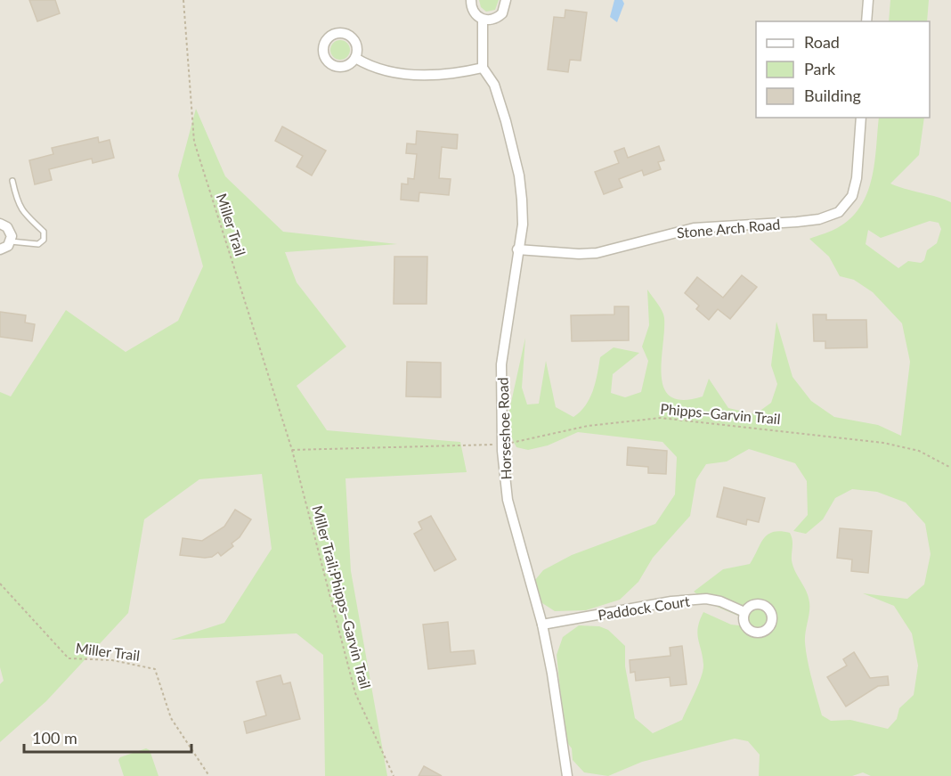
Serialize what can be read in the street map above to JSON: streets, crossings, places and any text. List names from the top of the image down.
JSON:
{
  "streets": {
    "street": ["Stone Arch Road", "Horseshoe Road", "Paddock Court"],
    "path": ["Miller Trail", "Phipps–Garvin Trail", "Miller Trail;Phipps–Garvin Trail"]
  },
  "crossings": [
    ["Miller Trail", "Phipps–Garvin Trail"],
    ["Miller Trail", "Miller Trail;Phipps–Garvin Trail"],
    ["Stone Arch Road", "Horseshoe Road"],
    ["Phipps–Garvin Trail", "Horseshoe Road"],
    ["Phipps–Garvin Trail", "Miller Trail;Phipps–Garvin Trail"],
    ["Horseshoe Road", "Paddock Court"]
  ],
  "legend": ["Road", "Park", "Building"],
  "scale_bar": "100 m"
}
